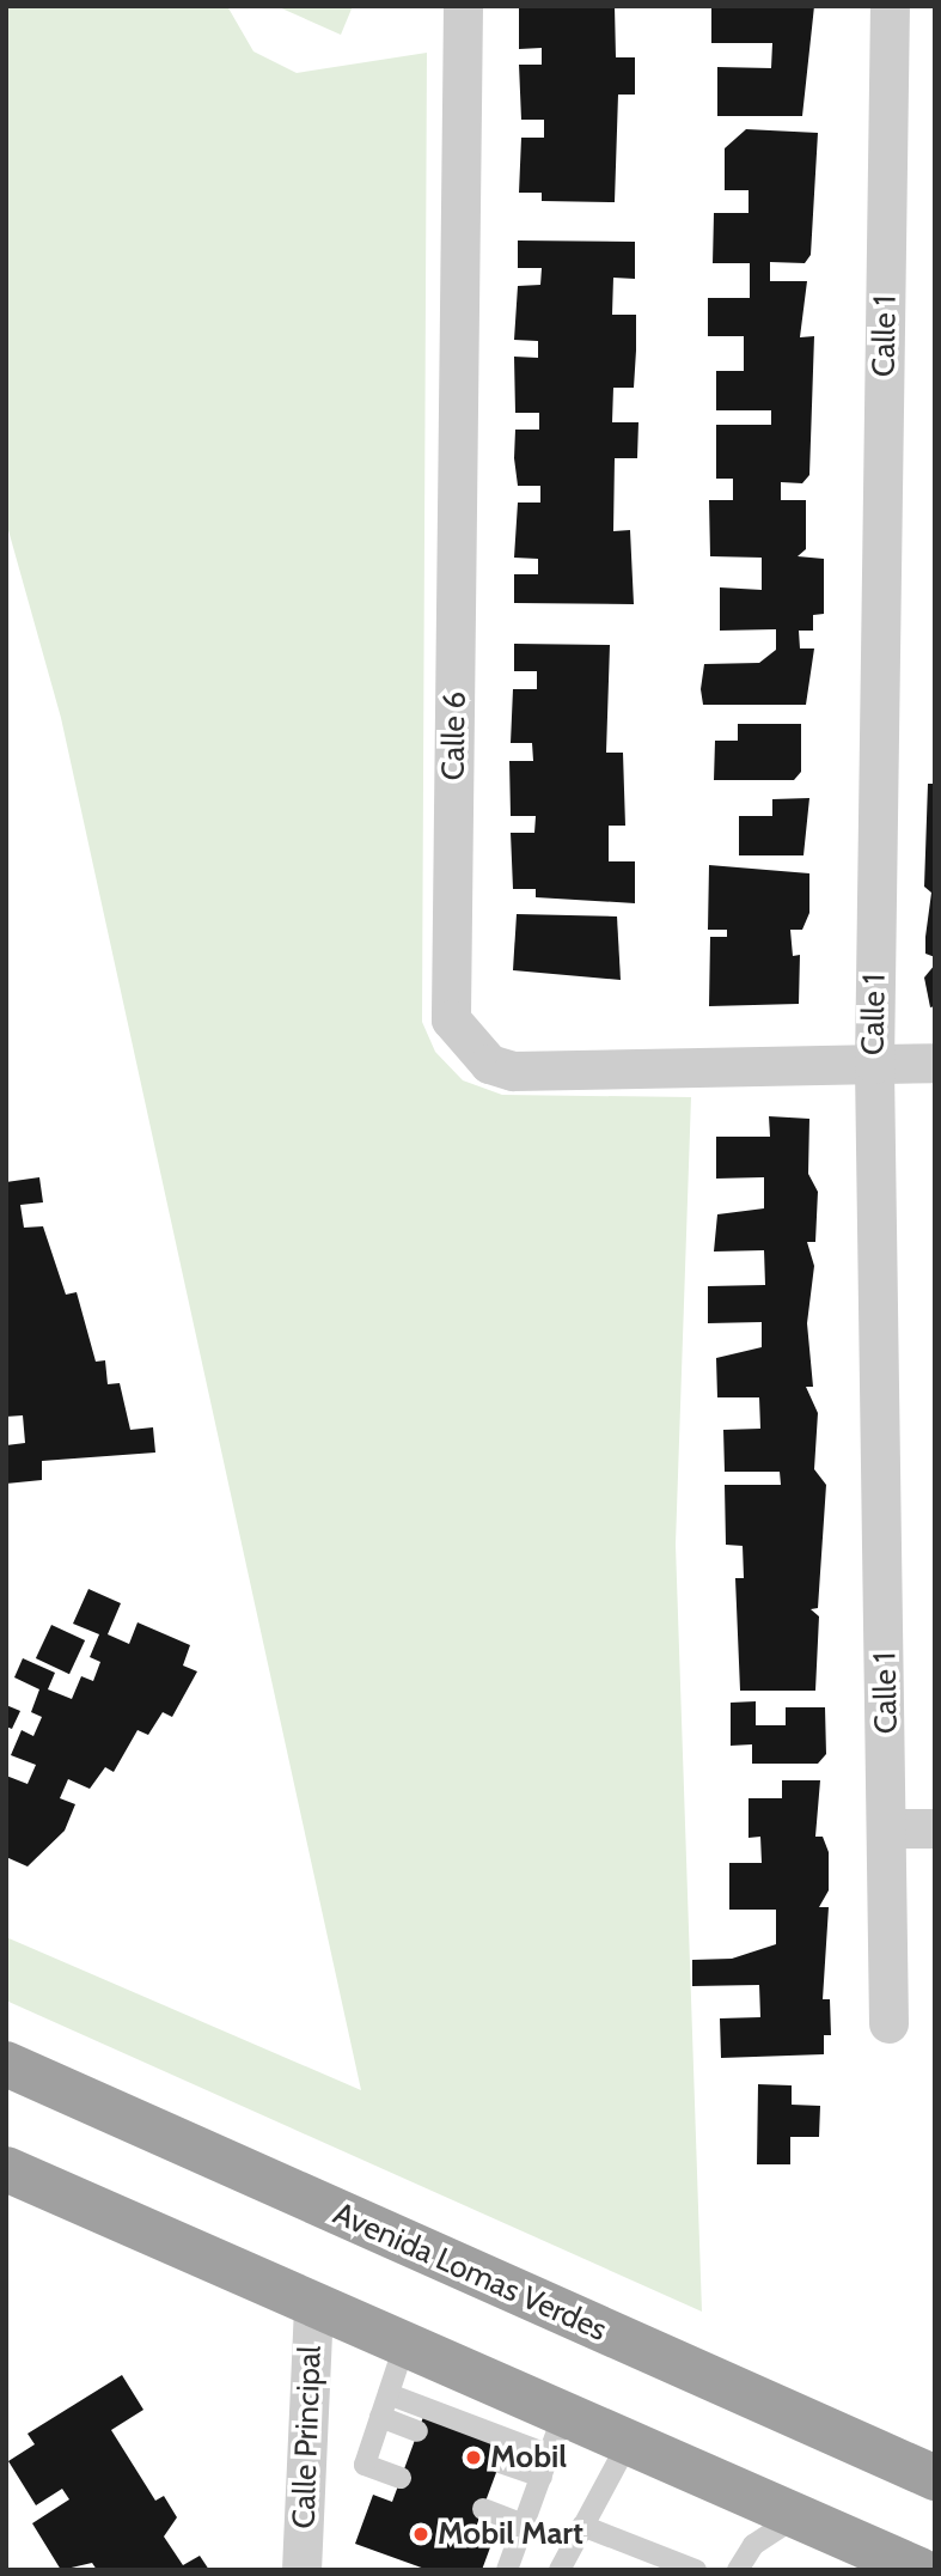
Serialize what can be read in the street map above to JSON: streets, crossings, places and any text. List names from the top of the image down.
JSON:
{
  "streets": {
    "highway": ["Avenida Lomas Verdes"],
    "street": ["Calle 1", "Calle 6", "Calle Principal"]
  },
  "crossings": [
    ["Calle 1", "Calle 6"]
  ],
  "places": ["Mobil", "Mobil Mart"]
}
